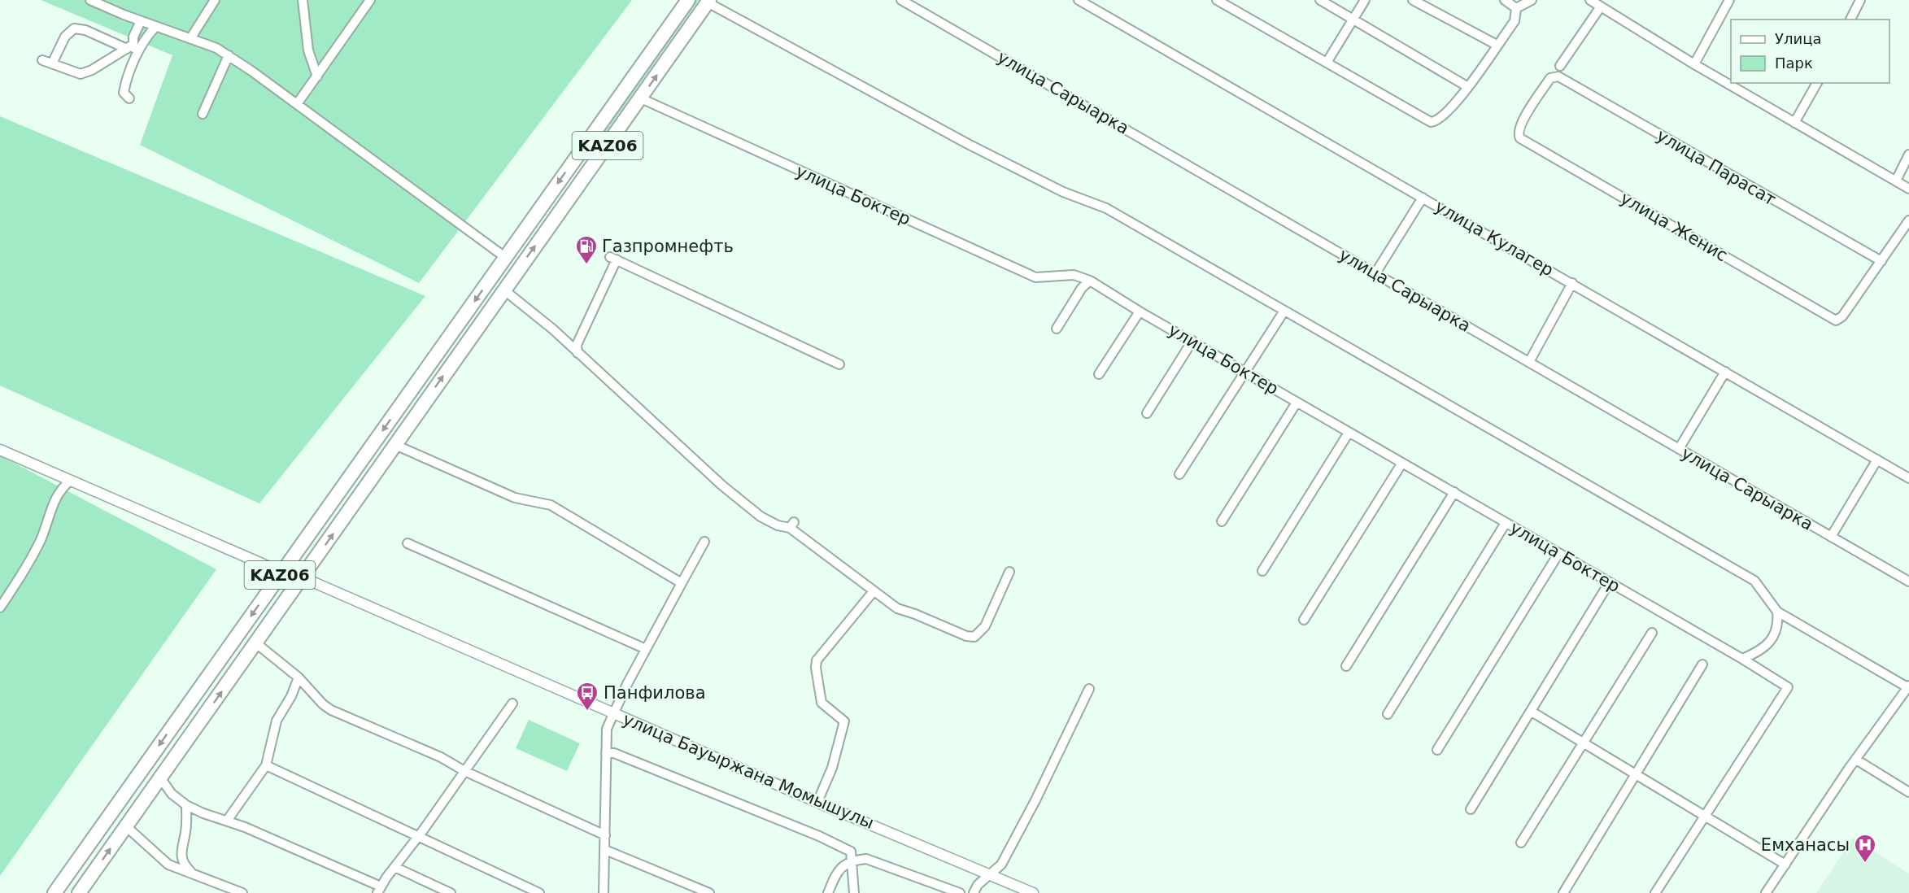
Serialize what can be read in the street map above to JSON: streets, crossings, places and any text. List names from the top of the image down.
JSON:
{
  "streets": {
    "highway": ["KАZ06"],
    "street": [
      "улица Сарыарка",
      "улица Парасат",
      "улица Боктер",
      "улица Женис",
      "улица Кулагер",
      "улица Бауыржана Момышулы"
    ]
  },
  "crossings": [
    ["KАZ06", "улица Боктер"],
    ["KАZ06", "улица Бауыржана Момышулы"],
    ["улица Парасат", "улица Женис"]
  ],
  "places": {
    "fuel station": ["Газпромнефть"],
    "bus stop": ["Панфилова"],
    "hospital": ["Емханасы"]
  },
  "legend": ["Улица", "Парк"]
}
